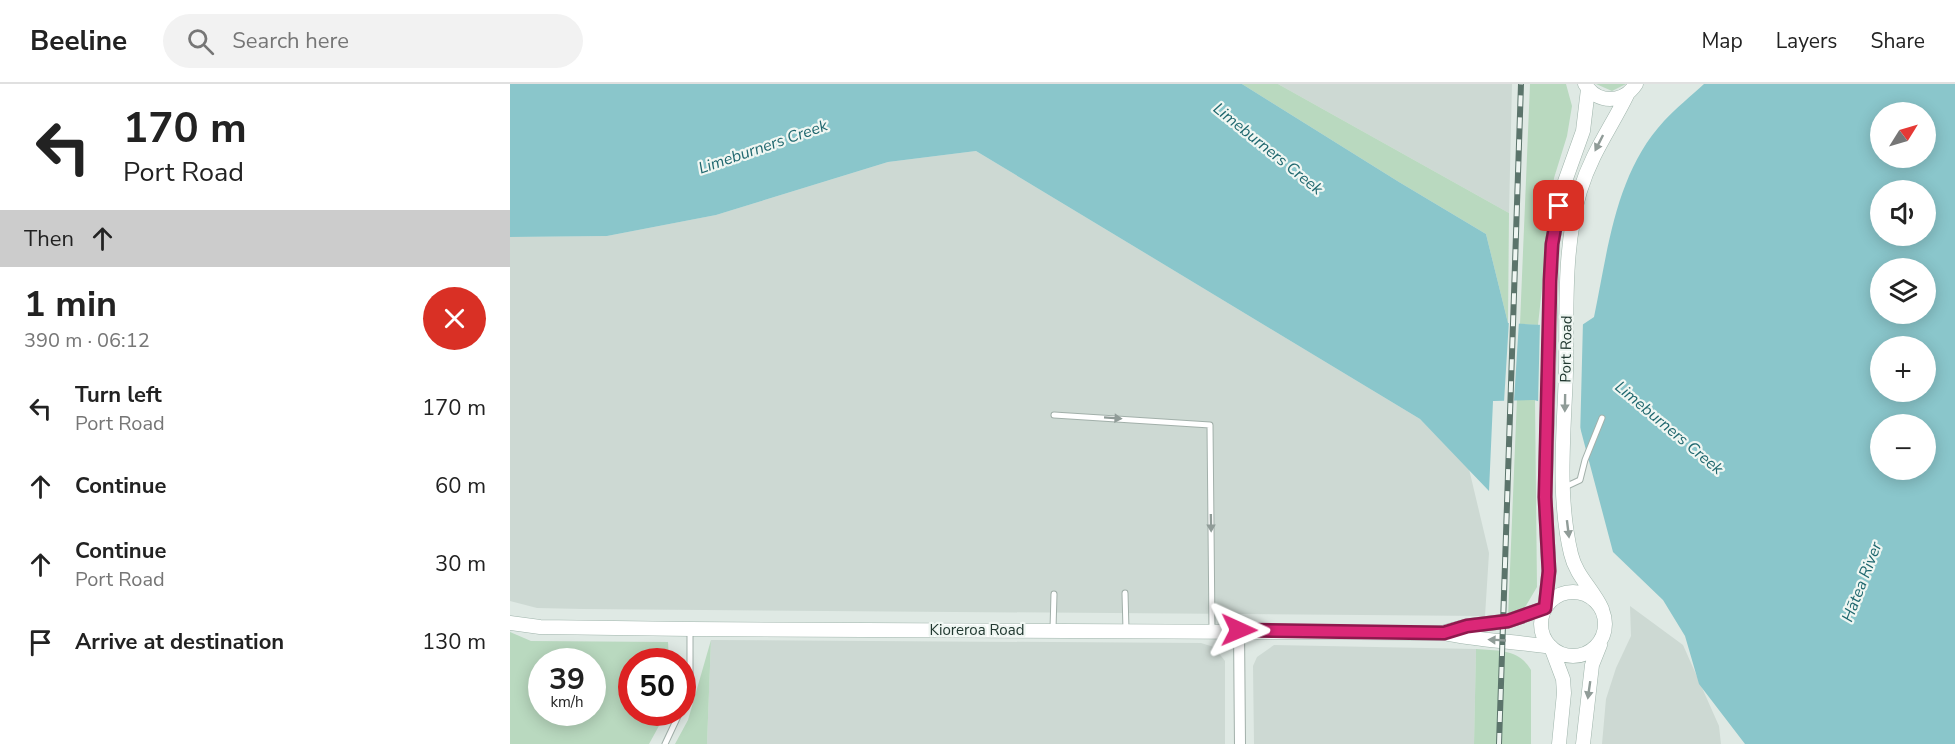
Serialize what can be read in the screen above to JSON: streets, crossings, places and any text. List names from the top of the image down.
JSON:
{
  "streets": {
    "main road": ["Port Road", "Kioreroa Road"]
  },
  "crossings": [
    ["Port Road", "Kioreroa Road"]
  ],
  "water": ["Limeburners Creek", "Hātea River"],
  "north": "top right",
  "page": {
    "header": "Beeline",
    "search": "Search here",
    "nav": ["Map", "Layers", "Share"],
    "turn": ["170 m", "Port Road"],
    "map_buttons": ["+", "−"],
    "then": "Then",
    "heading": ["1 min", "390 m · 06:12"],
    "list": [
      {
        "name": "Turn left",
        "note": "Port Road",
        "value": "170 m"
      },
      {
        "name": "Continue",
        "value": "60 m"
      },
      {
        "name": "Continue",
        "note": "Port Road",
        "value": "30 m"
      },
      {
        "name": "Arrive at destination",
        "value": "130 m"
      }
    ],
    "speed": "39 km/h",
    "limit": "50"
  }
}
